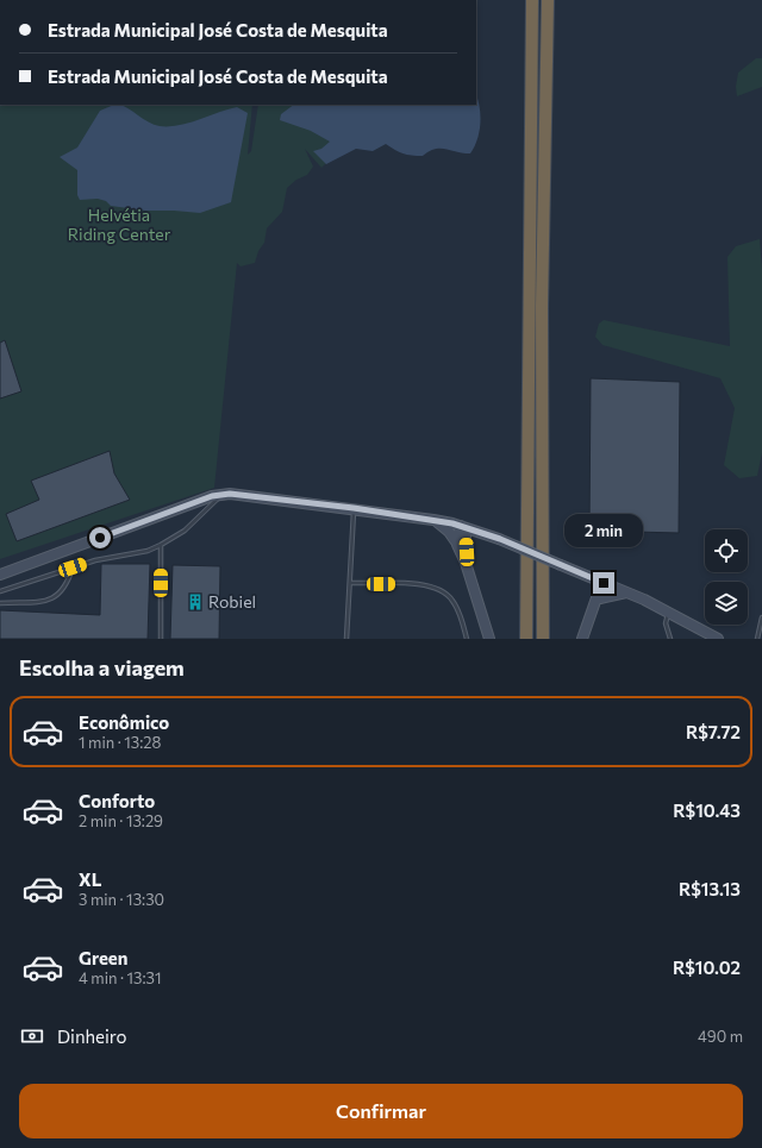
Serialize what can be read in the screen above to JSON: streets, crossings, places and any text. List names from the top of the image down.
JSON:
{
  "parks": ["Helvétia Riding Center"],
  "places": {
    "building": ["Robiel"]
  },
  "page": {
    "banner": ["Estrada Municipal José Costa de Mesquita", "Estrada Municipal José Costa de Mesquita"],
    "bubble": "2 min",
    "heading": "Escolha a viagem",
    "list": [
      {
        "name": "Econômico",
        "note": "1 min · 13:28",
        "value": "R$7.72"
      },
      {
        "name": "Conforto",
        "note": "2 min · 13:29",
        "value": "R$10.43"
      },
      {
        "name": "XL",
        "note": "3 min · 13:30",
        "value": "R$13.13"
      },
      {
        "name": "Green",
        "note": "4 min · 13:31",
        "value": "R$10.02"
      }
    ],
    "pay": ["Dinheiro", "490 m"],
    "buttons": "Confirmar"
  }
}
